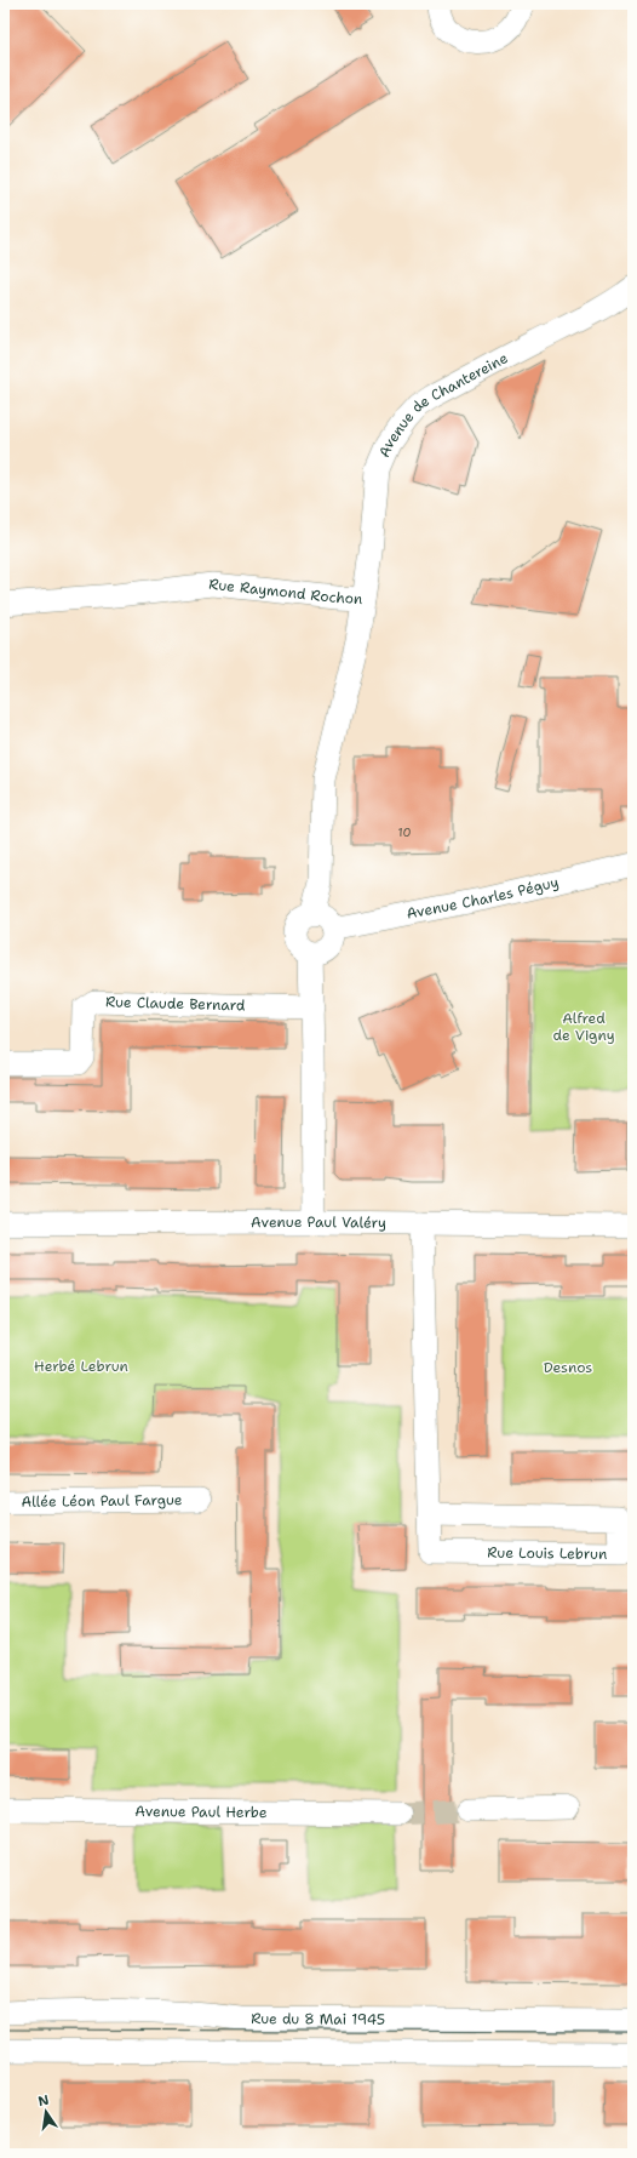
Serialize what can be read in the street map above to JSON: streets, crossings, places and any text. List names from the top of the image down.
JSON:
{
  "streets": {
    "street": [
      "Avenue de Chantereine",
      "Rue Raymond Rochon",
      "Avenue Charles Péguy",
      "Rue Claude Bernard",
      "Avenue Paul Valéry",
      "Allée Léon Paul Fargue",
      "Rue Louis Lebrun",
      "Avenue Paul Herbe",
      "Rue du 8 Mai 1945"
    ]
  },
  "crossings": [
    ["Avenue de Chantereine", "Rue Raymond Rochon"],
    ["Rue Raymond Rochon", "Avenue Charles Péguy"],
    ["Avenue Paul Valéry", "Rue Louis Lebrun"]
  ],
  "parks": ["Alfred de Vigny", "Herbé Lebrun", "Desnos"],
  "house_numbers": ["10"],
  "north": "top"
}
